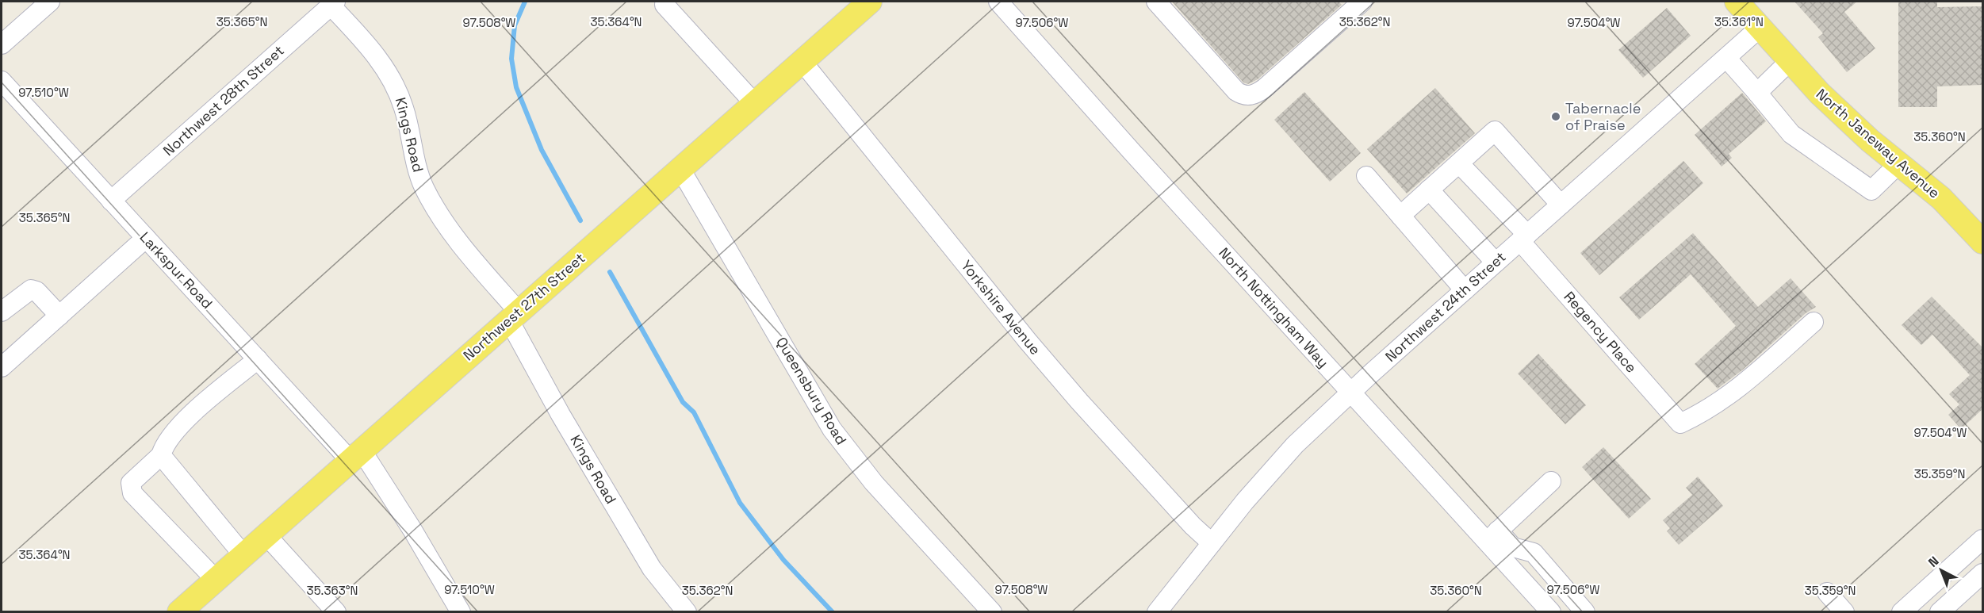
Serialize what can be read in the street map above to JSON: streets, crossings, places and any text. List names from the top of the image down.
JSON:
{
  "streets": {
    "main road": ["North Janeway Avenue", "Northwest 27th Street"],
    "street": [
      "Northwest 28th Street",
      "Kings Road",
      "Larkspur Road",
      "Northwest 24th Street",
      "Yorkshire Avenue",
      "North Nottingham Way",
      "Regency Place",
      "Queensbury Road"
    ]
  },
  "crossings": [
    ["Northwest 28th Street", "Kings Road"],
    ["Northwest 28th Street", "Larkspur Road"],
    ["Kings Road", "Northwest 27th Street"],
    ["North Janeway Avenue", "Northwest 24th Street"],
    ["Larkspur Road", "Northwest 27th Street"],
    ["Northwest 27th Street", "Yorkshire Avenue"],
    ["Northwest 27th Street", "Queensbury Road"],
    ["Northwest 24th Street", "Yorkshire Avenue"],
    ["Northwest 24th Street", "North Nottingham Way"],
    ["Northwest 24th Street", "Regency Place"]
  ],
  "places": ["Tabernacle of Praise"],
  "north": "top left",
  "coordinates": [
    "35.364°N",
    "35.365°N",
    "35.362°N",
    "35.361°N",
    "97.504°W",
    "97.508°W",
    "97.506°W",
    "97.510°W",
    "35.360°N",
    "35.359°N",
    "35.363°N"
  ]
}
